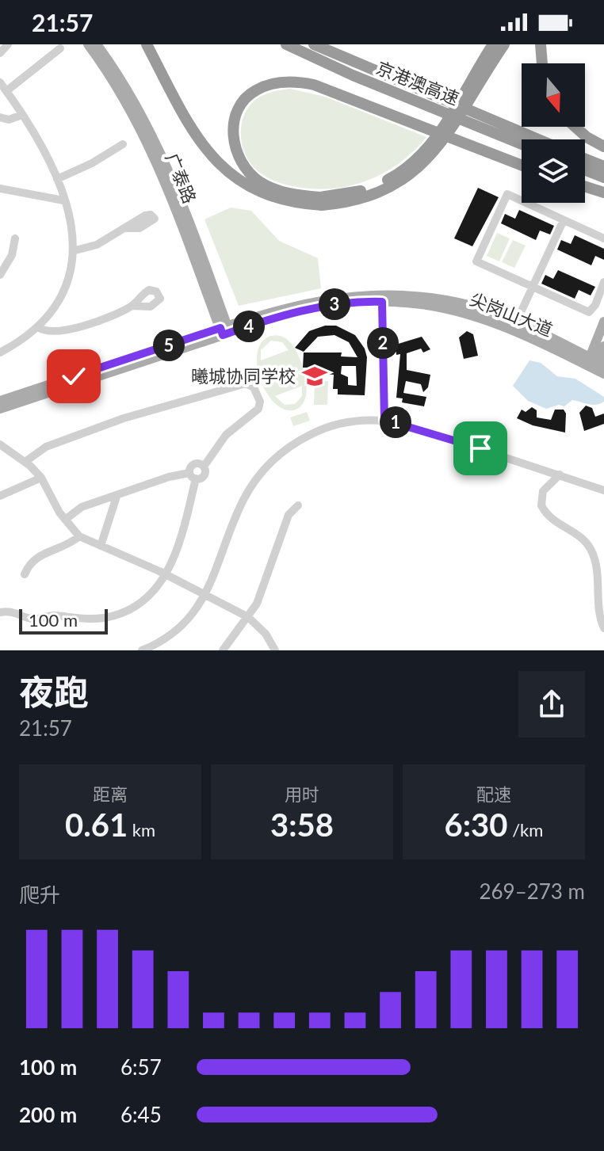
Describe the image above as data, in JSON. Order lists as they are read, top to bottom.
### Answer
{
  "streets": {
    "highway": ["京港澳高速"],
    "main road": ["广泰路", "尖岗山大道"]
  },
  "crossings": [
    ["广泰路", "尖岗山大道"]
  ],
  "places": {
    "school or university": ["曦城协同学校"]
  },
  "scale_bar": "100 m",
  "north": "bottom",
  "page": {
    "status": "21:57",
    "pins": [
      "3",
      "4",
      "2",
      "5",
      "1"
    ],
    "scale": "100 m",
    "heading": ["夜跑", "21:57"],
    "stats": [
      ["距离", "0.61 km"],
      ["用时", "3:58"],
      ["配速", "6:30 /km"]
    ],
    "chart": ["爬升", "269–273 m"],
    "list": [
      {
        "name": "100 m",
        "note": "6:57"
      },
      {
        "name": "200 m",
        "note": "6:45"
      }
    ]
  }
}
